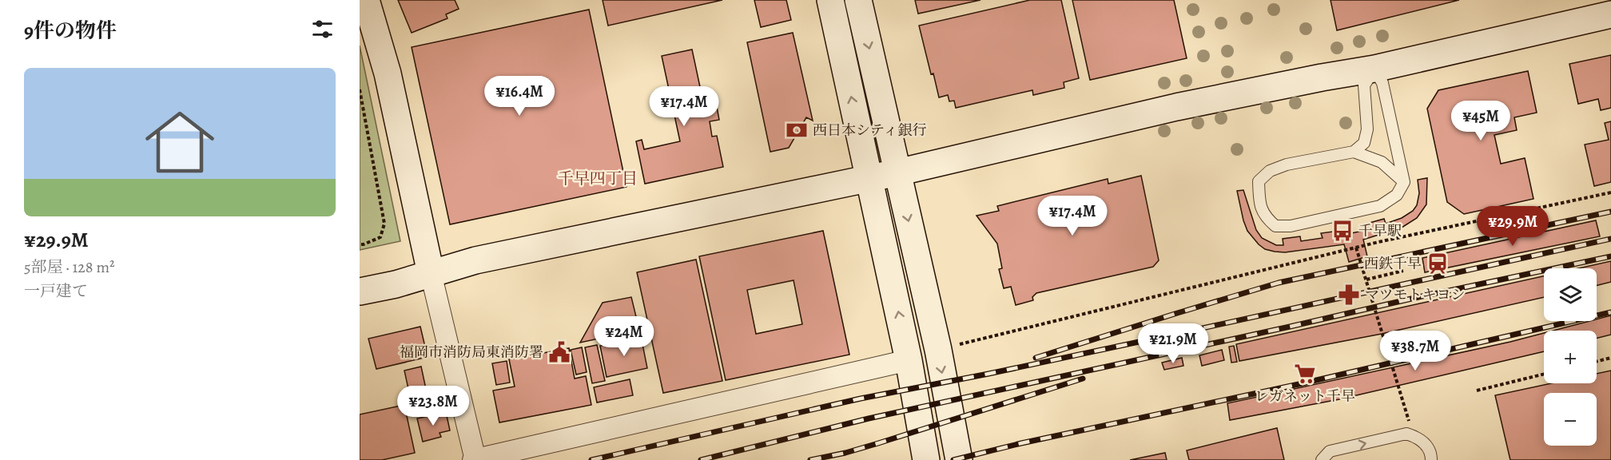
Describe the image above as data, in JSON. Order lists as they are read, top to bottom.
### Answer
{
  "districts": ["千早四丁目"],
  "places": {
    "bank": ["西日本シティ銀行"],
    "bus stop": ["千早駅"],
    "station": ["西鉄千早"],
    "pharmacy": ["マツモトキヨシ"],
    "public building": ["福岡市消防局東消防署"],
    "supermarket": ["レガネット千早"]
  },
  "page": {
    "heading": "9件の物件",
    "list": [
      {
        "name": "¥29.9M",
        "note": "5部屋 · 128 m² · 一戸建て"
      }
    ],
    "price": [
      "¥16.4M",
      "¥17.4M",
      "¥45M",
      "¥17.4M",
      "¥29.9M",
      "¥24M",
      "¥21.9M",
      "¥38.7M",
      "¥23.8M"
    ],
    "map_buttons": ["+", "−"]
  }
}
